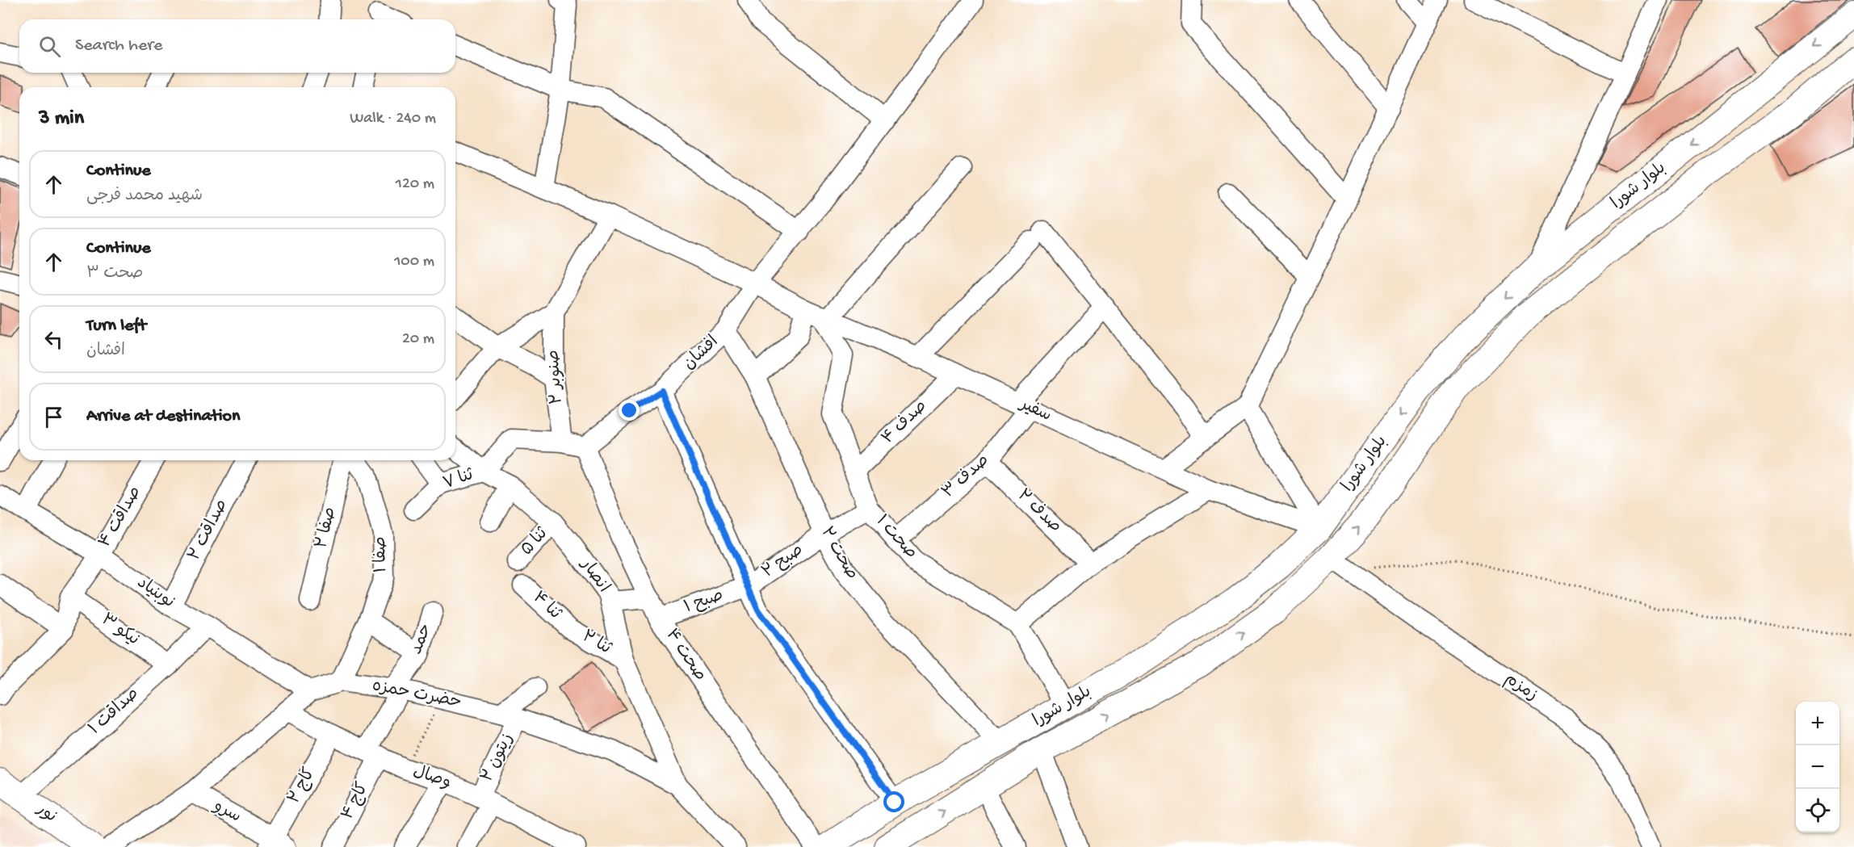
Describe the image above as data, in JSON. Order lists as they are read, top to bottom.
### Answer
{
  "streets": {
    "main road": ["بلوار شورا", "نور"],
    "street": [
      "افشان",
      "صنوبر ۲",
      "سفیر",
      "صدف ۴",
      "صدف ۳",
      "ثنا ۷",
      "صدف ۲",
      "صداقت ۴",
      "صفا ۲",
      "صداقت ۲",
      "صحت ۱",
      "ثنا ۵",
      "صحت ۲",
      "صفا ۱",
      "صبح ۲",
      "انصار",
      "نوبنیاد",
      "صبح ۱",
      "ثنا ۴",
      "نیکو ۳",
      "حمد",
      "ثنا ۲",
      "صحت ۴",
      "زمزم",
      "حضرت حمزه",
      "صداقت ۱",
      "زیتون ۲",
      "وصال",
      "کاج ۲",
      "کاج ۴",
      "سرو"
    ]
  },
  "crossings": [
    ["بلوار شورا", "سفیر"],
    ["بلوار شورا", "صحت ۱"],
    ["بلوار شورا", "صحت ۲"],
    ["بلوار شورا", "زمزم"],
    ["افشان", "سفیر"],
    ["افشان", "صحت ۲"],
    ["افشان", "صحت ۴"],
    ["سفیر", "صدف ۴"],
    ["سفیر", "صدف ۳"],
    ["سفیر", "صحت ۱"],
    ["صدف ۴", "صحت ۱"],
    ["صدف ۳", "صدف ۲"],
    ["صدف ۳", "صحت ۱"],
    ["ثنا ۷", "انصار"],
    ["صداقت ۴", "نوبنیاد"],
    ["صداقت ۴", "نیکو ۳"],
    ["صداقت ۲", "نوبنیاد"],
    ["صحت ۱", "صبح ۲"],
    ["ثنا ۵", "انصار"],
    ["صحت ۲", "صبح ۲"],
    ["صفا ۱", "حضرت حمزه"],
    ["صبح ۲", "صبح ۱"],
    ["انصار", "ثنا ۲"],
    ["انصار", "حضرت حمزه"],
    ["نوبنیاد", "حضرت حمزه"],
    ["نوبنیاد", "صداقت ۱"],
    ["صبح ۱", "صحت ۴"],
    ["ثنا ۴", "ثنا ۲"],
    ["نیکو ۳", "صداقت ۱"],
    ["حمد", "حضرت حمزه"],
    ["حمد", "وصال"],
    ["حمد", "کاج ۴"],
    ["حضرت حمزه", "زیتون ۲"],
    ["حضرت حمزه", "وصال"],
    ["حضرت حمزه", "سرو"],
    ["صداقت ۱", "نور"],
    ["زیتون ۲", "وصال"],
    ["وصال", "کاج ۲"],
    ["وصال", "کاج ۴"],
    ["کاج ۲", "سرو"]
  ],
  "page": {
    "search": "Search here",
    "heading": ["3 min", "Walk · 240 m"],
    "list": [
      ["Continue", "شهید محمد فرجی", "120 m"],
      ["Continue", "صحت ۳", "100 m"],
      ["Turn left", "افشان", "20 m"],
      "Arrive at destination"
    ],
    "map_buttons": ["+", "−"]
  }
}
